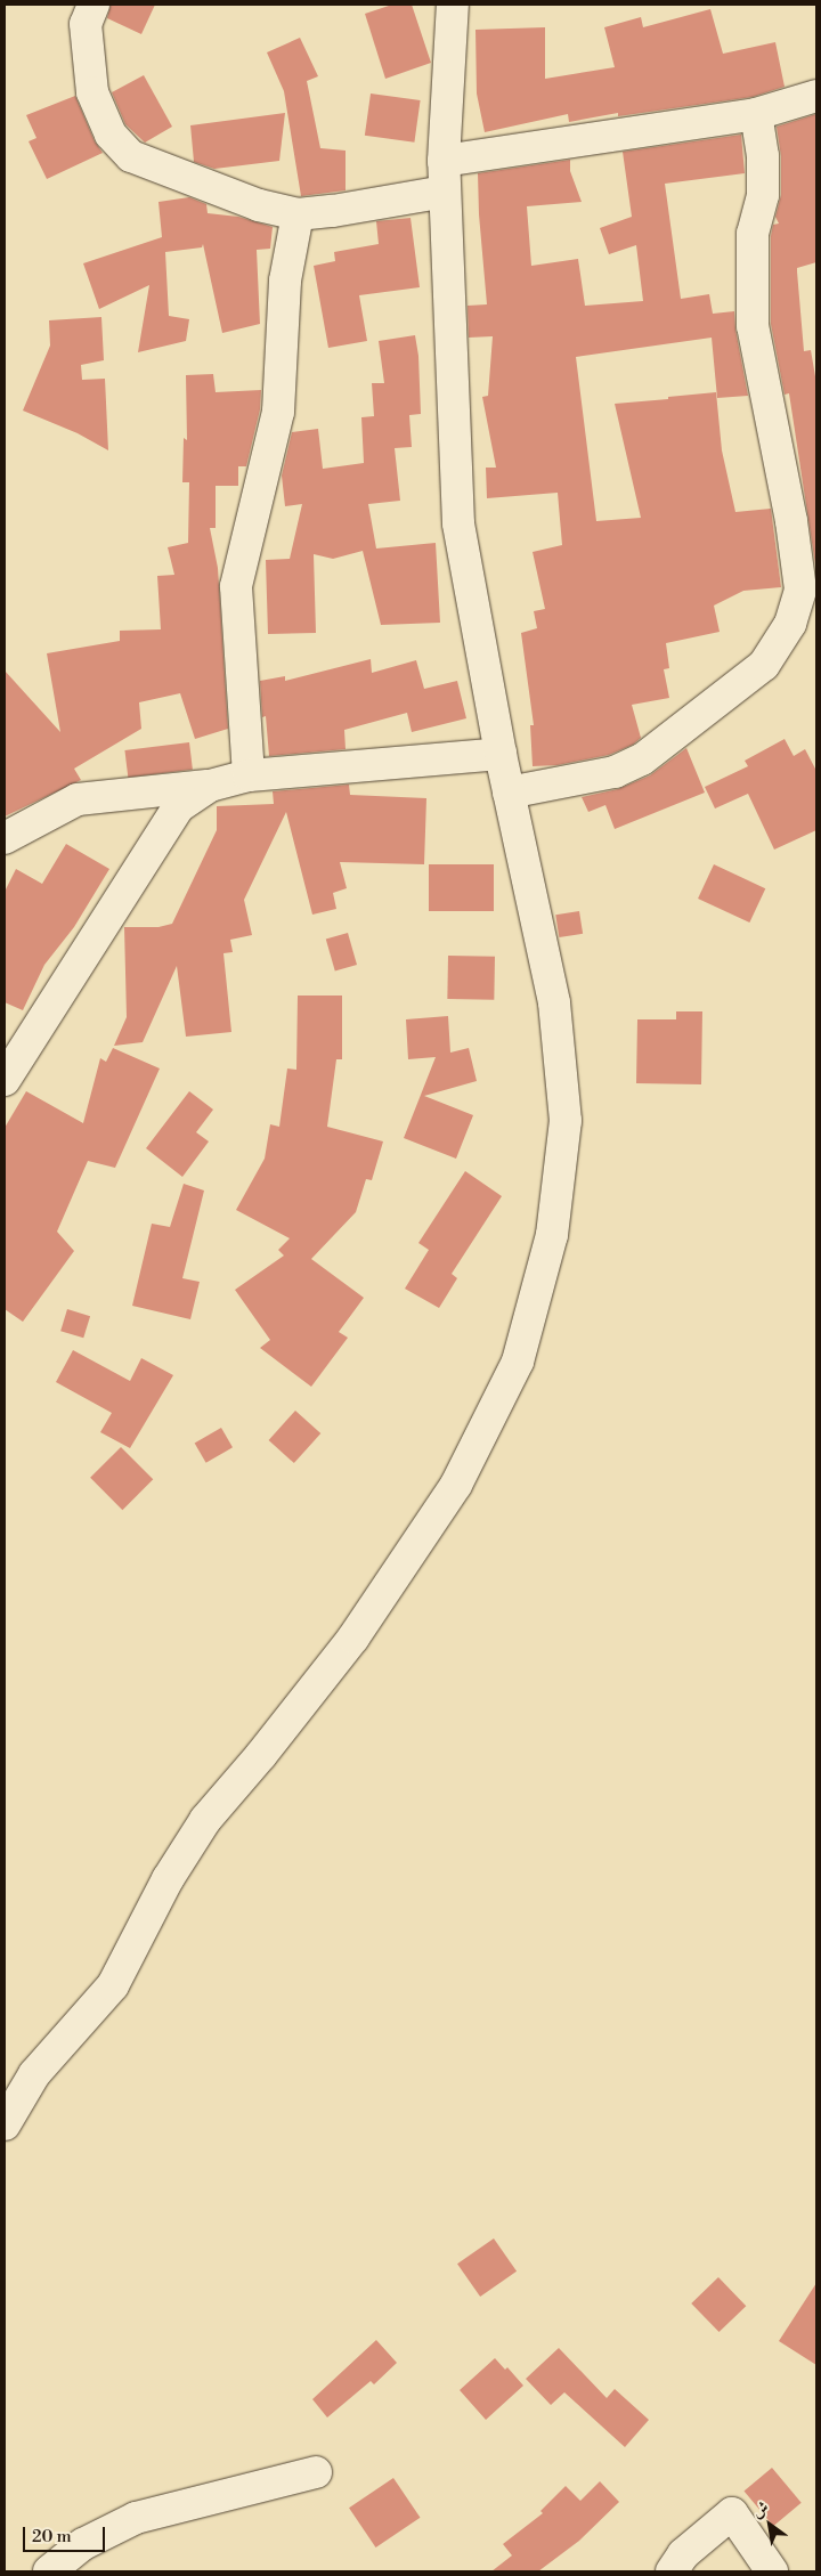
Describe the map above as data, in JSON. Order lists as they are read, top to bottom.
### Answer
{
  "scale_bar": "20 m",
  "north": "top left"
}
